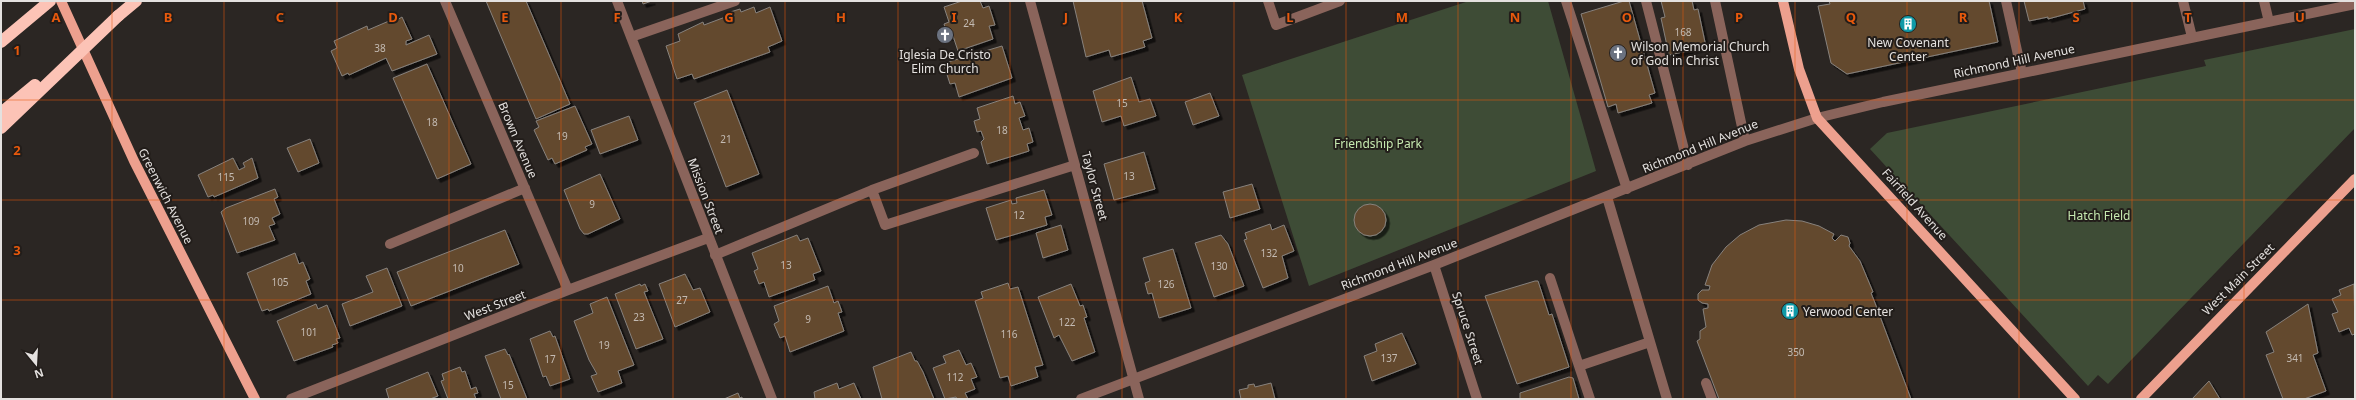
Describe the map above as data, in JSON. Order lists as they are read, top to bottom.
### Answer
{
  "streets": {
    "main road": ["Greenwich Avenue", "Fairfield Avenue", "West Main Street"],
    "street": [
      "Richmond Hill Avenue",
      "Brown Avenue",
      "Taylor Street",
      "Mission Street",
      "West Street",
      "Spruce Street"
    ]
  },
  "crossings": [
    ["Richmond Hill Avenue", "Taylor Street"],
    ["Richmond Hill Avenue", "Fairfield Avenue"],
    ["Richmond Hill Avenue", "Spruce Street"],
    ["Brown Avenue", "West Street"],
    ["Mission Street", "West Street"]
  ],
  "parks": ["Friendship Park", "Hatch Field"],
  "places": {
    "building": ["New Covenant Center", "Yerwood Center"],
    "church": ["Iglesia De Cristo Elim Church", "Wilson Memorial Church of God in Christ"]
  },
  "house_numbers": [
    "24",
    "168",
    "38",
    "15",
    "18",
    "18",
    "19",
    "21",
    "13",
    "115",
    "9",
    "12",
    "109",
    "132",
    "13",
    "130",
    "10",
    "105",
    "126",
    "27",
    "23",
    "9",
    "122",
    "101",
    "116",
    "19",
    "350",
    "137",
    "341",
    "17",
    "112",
    "15"
  ],
  "north": "bottom",
  "grid": {
    "columns": [
      "A",
      "B",
      "C",
      "D",
      "E",
      "F",
      "G",
      "H",
      "I",
      "J",
      "K",
      "L",
      "M",
      "N",
      "O",
      "P",
      "Q",
      "R",
      "S",
      "T",
      "U"
    ],
    "rows": ["1", "2", "3"]
  }
}
